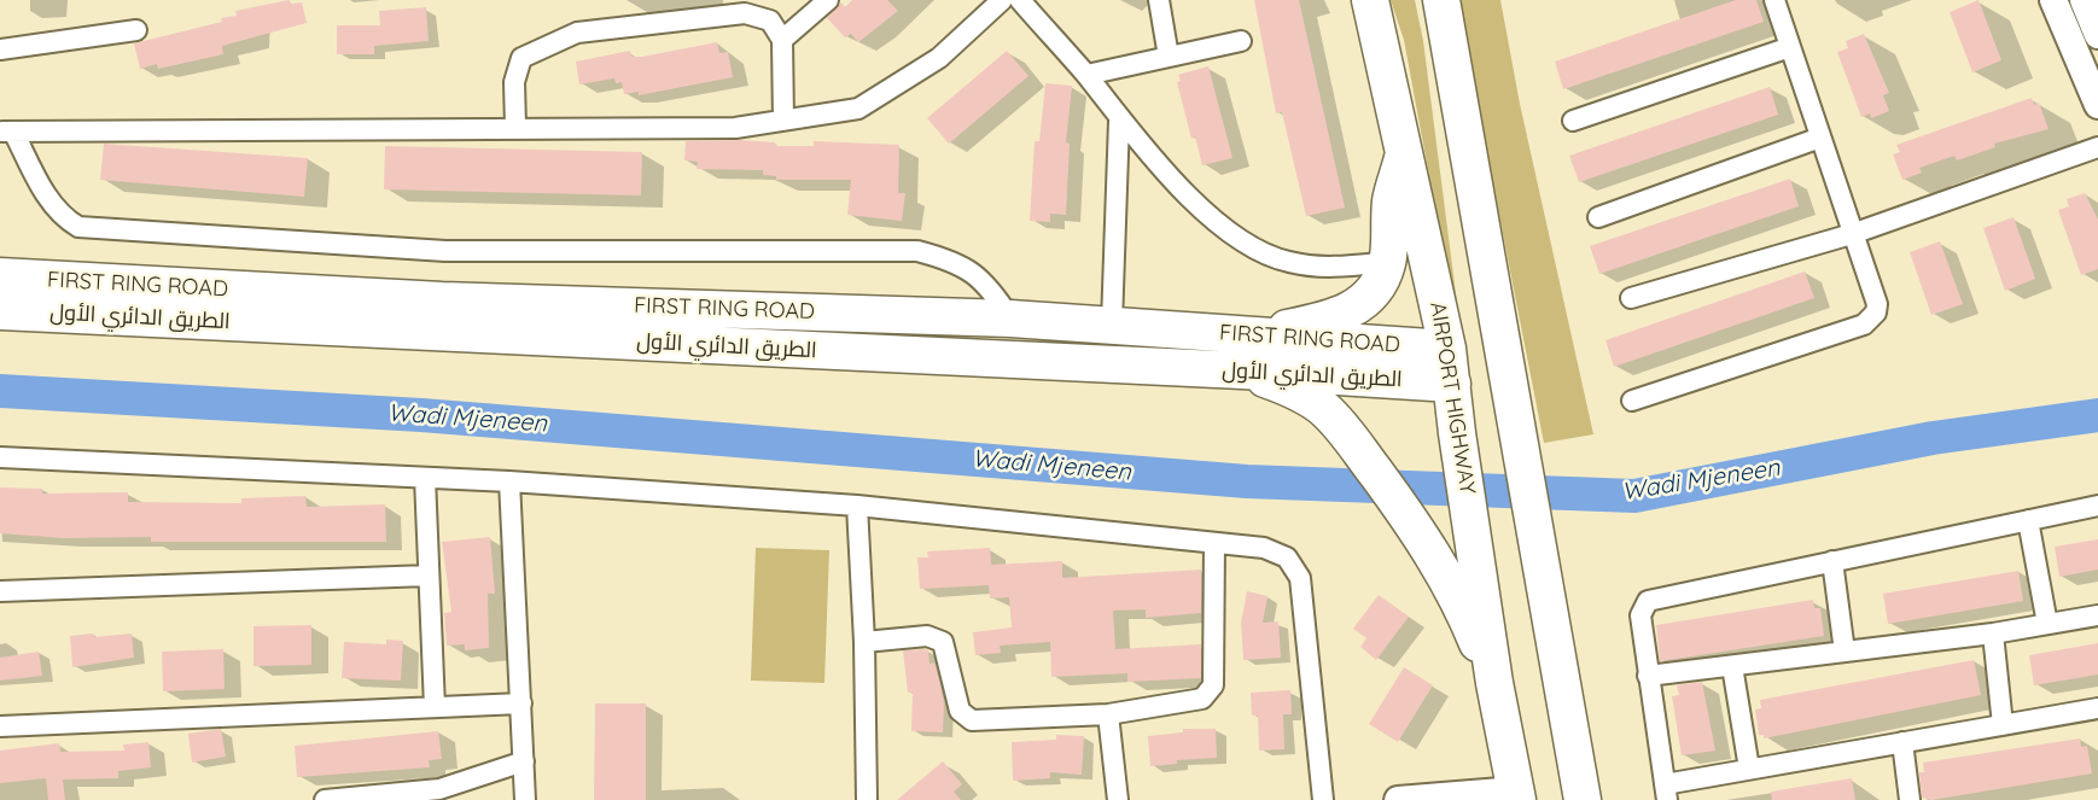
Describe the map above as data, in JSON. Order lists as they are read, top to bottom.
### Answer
{
  "streets": {
    "highway": ["FIRST RING ROAD", "الطريق الدائري الأول", "AIRPORT HIGHWAY"]
  },
  "crossings": [
    ["FIRST RING ROAD", "الطريق الدائري الأول"],
    ["FIRST RING ROAD", "AIRPORT HIGHWAY"],
    ["الطريق الدائري الأول", "AIRPORT HIGHWAY"]
  ],
  "water": ["Wadi Mjeneen"]
}
